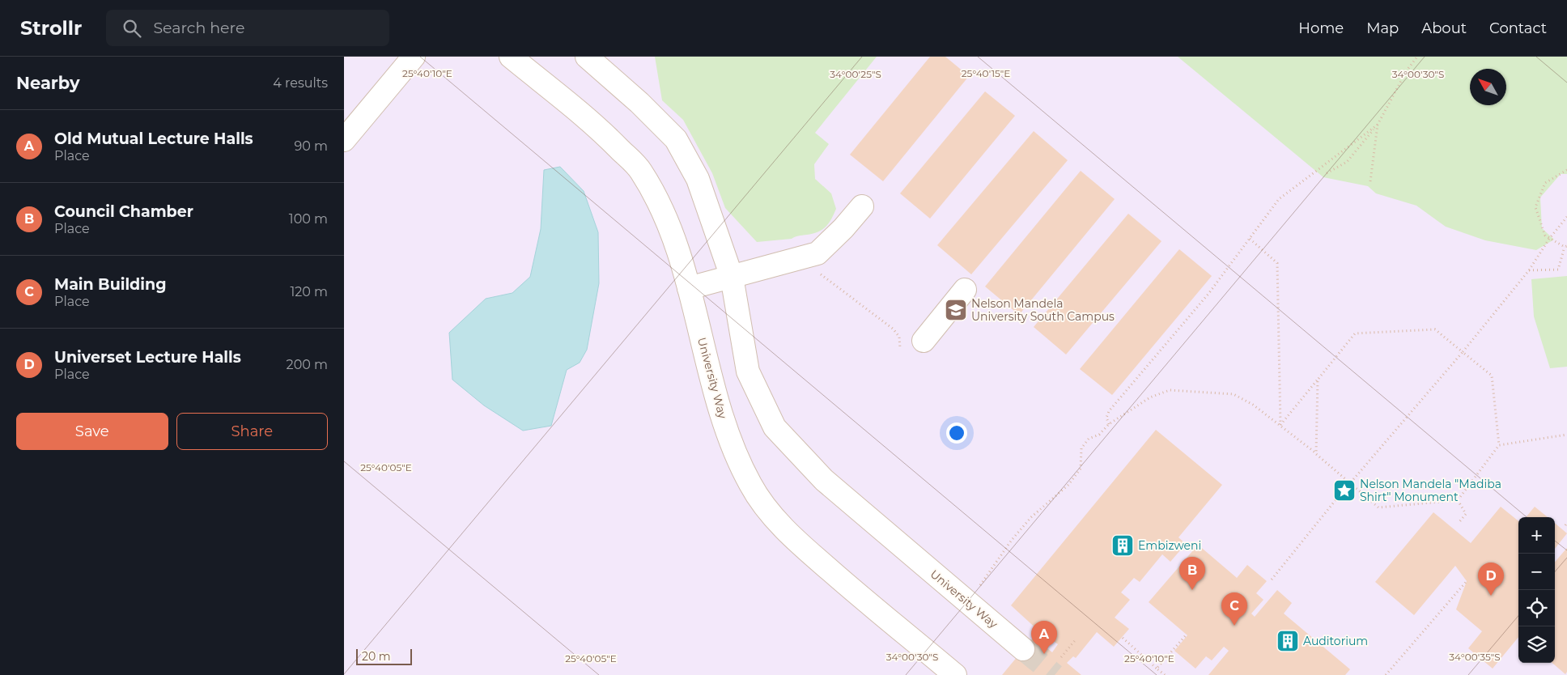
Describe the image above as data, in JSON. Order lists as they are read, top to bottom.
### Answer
{
  "streets": {
    "lane": ["University Way"]
  },
  "places": {
    "school or university": ["Nelson Mandela University South Campus"],
    "place": ["Nelson Mandela \"Madiba Shirt\" Monument"],
    "building": ["Embizweni", "Auditorium"]
  },
  "scale_bar": "20 m",
  "north": "top left",
  "page": {
    "header": "Strollr",
    "search": "Search here",
    "nav": [
      "Home",
      "Map",
      "About",
      "Contact"
    ],
    "heading": ["Nearby", "4 results"],
    "list": [
      {
        "mark": "A",
        "name": "Old Mutual Lecture Halls",
        "note": "Place",
        "value": "90 m"
      },
      {
        "mark": "B",
        "name": "Council Chamber",
        "note": "Place",
        "value": "100 m"
      },
      {
        "mark": "C",
        "name": "Main Building",
        "note": "Place",
        "value": "120 m"
      },
      {
        "mark": "D",
        "name": "Universet Lecture Halls",
        "note": "Place",
        "value": "200 m"
      }
    ],
    "buttons": ["Save", "Share"],
    "map_buttons": ["+", "−"],
    "pins": [
      "B",
      "D",
      "C",
      "A"
    ],
    "scale": "20 m"
  },
  "coordinates": [
    "25°40'15\"E",
    "25°40'10\"E",
    "34°00'25\"S",
    "34°00'30\"S",
    "25°40'05\"E",
    "34°00'35\"S"
  ]
}
